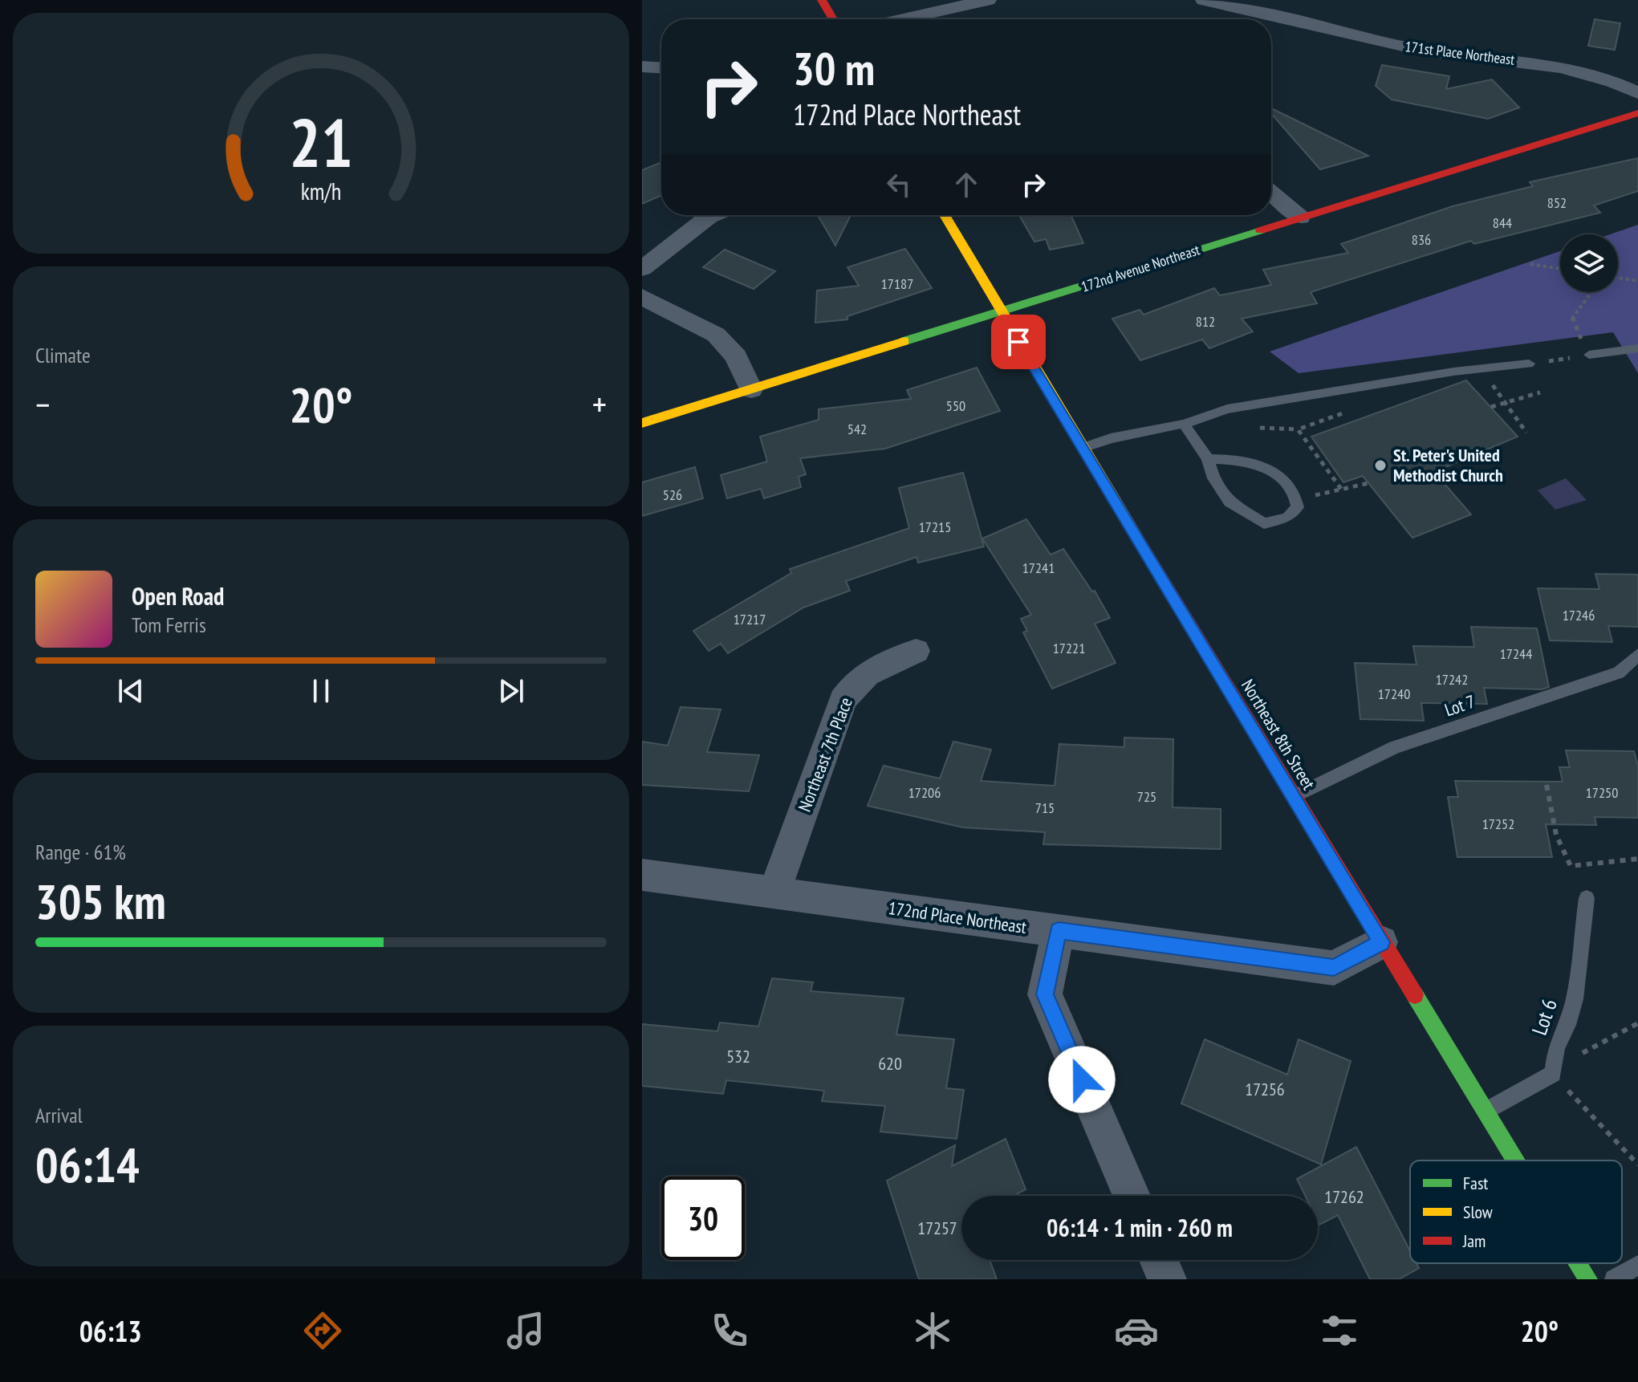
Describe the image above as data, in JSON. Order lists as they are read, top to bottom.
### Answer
{
  "streets": {
    "street": [
      "171st Place Northeast",
      "172nd Avenue Northeast",
      "Northeast 8th Street",
      "Northeast 7th Place",
      "172nd Place Northeast"
    ],
    "lane": ["Lot 7", "Lot 6"]
  },
  "crossings": [
    ["172nd Avenue Northeast", "Northeast 8th Street"],
    ["Lot 7", "Northeast 8th Street"],
    ["Northeast 8th Street", "172nd Place Northeast"],
    ["Northeast 8th Street", "Lot 6"],
    ["Northeast 7th Place", "172nd Place Northeast"]
  ],
  "places": ["St. Peter's United Methodist Church"],
  "house_numbers": [
    "852",
    "844",
    "836",
    "17187",
    "812",
    "550",
    "542",
    "526",
    "17215",
    "17241",
    "17246",
    "17217",
    "17221",
    "17244",
    "17242",
    "17240",
    "17206",
    "17250",
    "725",
    "715",
    "17252",
    "532",
    "620",
    "17256",
    "17262",
    "17257"
  ],
  "legend": ["Fast", "Slow", "Jam"],
  "page": {
    "turn": ["30 m", "172nd Place Northeast"],
    "tile": [
      "Climate",
      ["Range · 61%", "305 km"],
      ["Arrival", "06:14"]
    ],
    "heat": ["−", "20°", "+"],
    "song": ["Open Road", "Tom Ferris"],
    "limit": "30",
    "trip": "06:14 · 1 min · 260 m",
    "tabs": ["06:13", "20°"],
    "gauge": ["21", "km/h"]
  }
}
